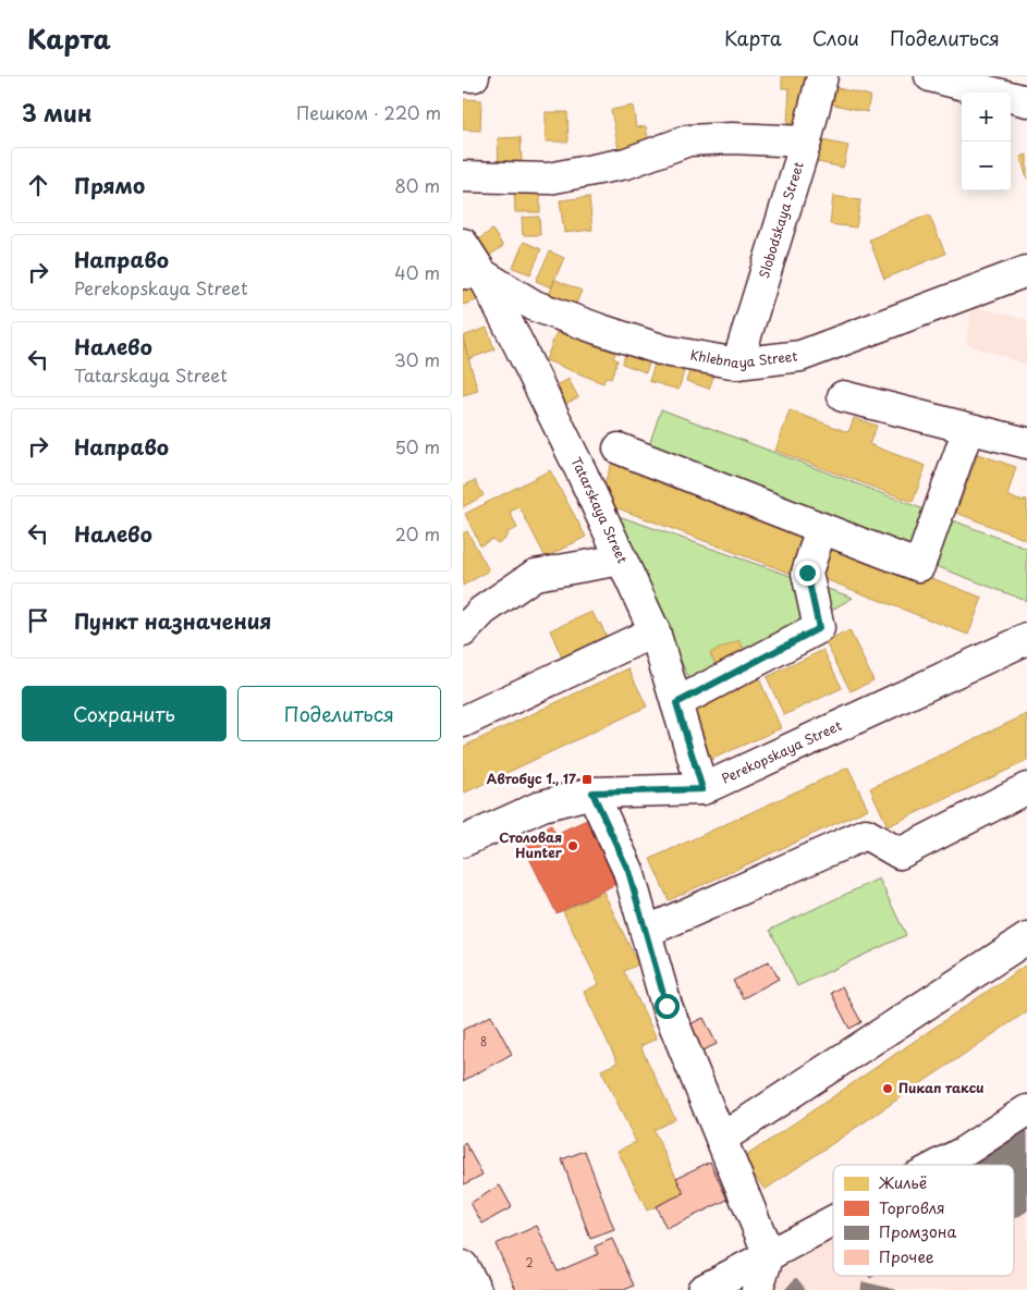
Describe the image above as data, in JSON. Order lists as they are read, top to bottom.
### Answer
{
  "streets": {
    "street": [
      "Slobodskaya Street",
      "Khlebnaya Street",
      "Tatarskaya Street",
      "Perekopskaya Street"
    ]
  },
  "crossings": [
    ["Slobodskaya Street", "Khlebnaya Street"],
    ["Khlebnaya Street", "Tatarskaya Street"],
    ["Tatarskaya Street", "Perekopskaya Street"]
  ],
  "places": {
    "transit": ["Автобус 1., 17"],
    "other": ["Столовая Hunter", "Пикап такси"]
  },
  "house_numbers": ["8", "2"],
  "legend": [
    "Жильё",
    "Торговля",
    "Промзона",
    "Прочее"
  ],
  "page": {
    "header": "Карта",
    "nav": ["Карта", "Слои", "Поделиться"],
    "heading": ["3 мин", "Пешком · 220 m"],
    "map_buttons": ["+", "−"],
    "list": [
      ["Прямо", "80 m"],
      ["Направо", "Perekopskaya Street", "40 m"],
      ["Налево", "Tatarskaya Street", "30 m"],
      ["Направо", "50 m"],
      ["Налево", "20 m"],
      "Пункт назначения"
    ],
    "buttons": ["Сохранить", "Поделиться"]
  }
}
